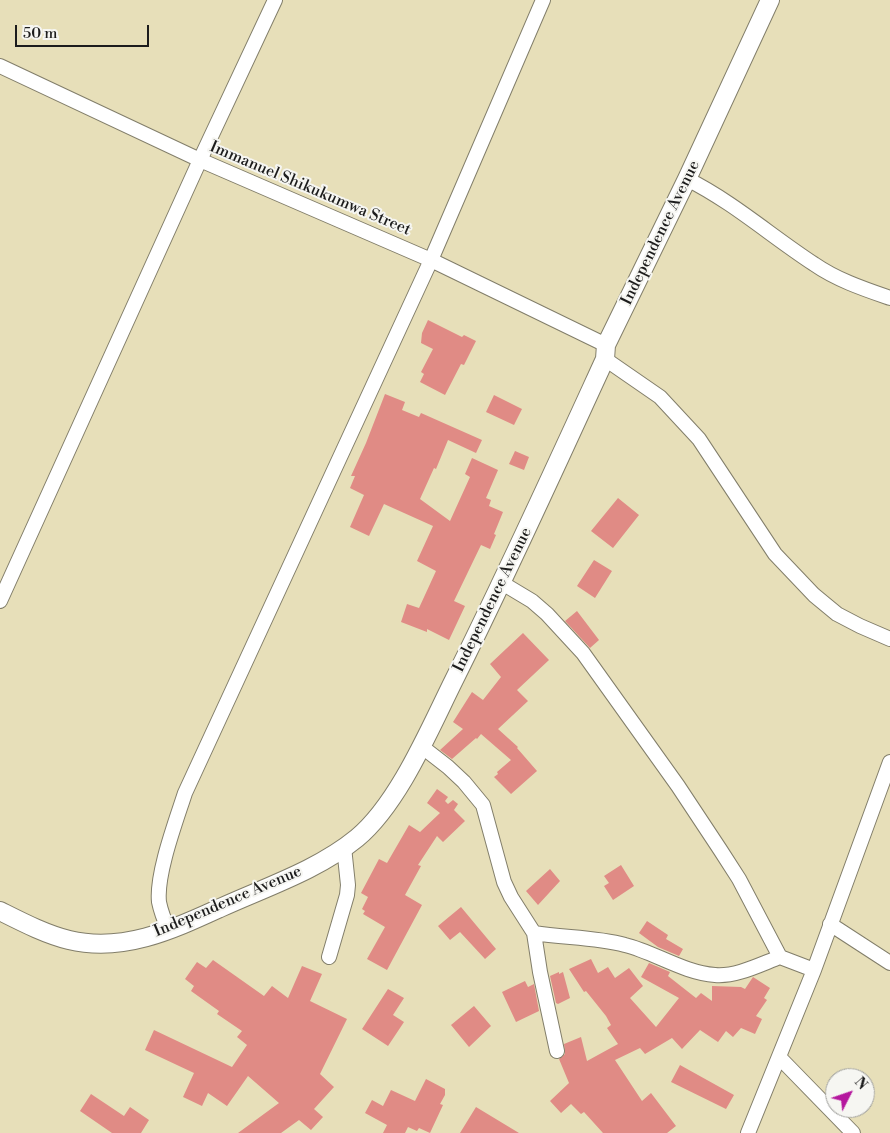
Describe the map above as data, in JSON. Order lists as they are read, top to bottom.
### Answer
{
  "streets": {
    "street": ["Immanuel Shikukumwa Street", "Independence Avenue"]
  },
  "crossings": [
    ["Immanuel Shikukumwa Street", "Independence Avenue"]
  ],
  "scale_bar": "50 m",
  "north": "top right"
}
